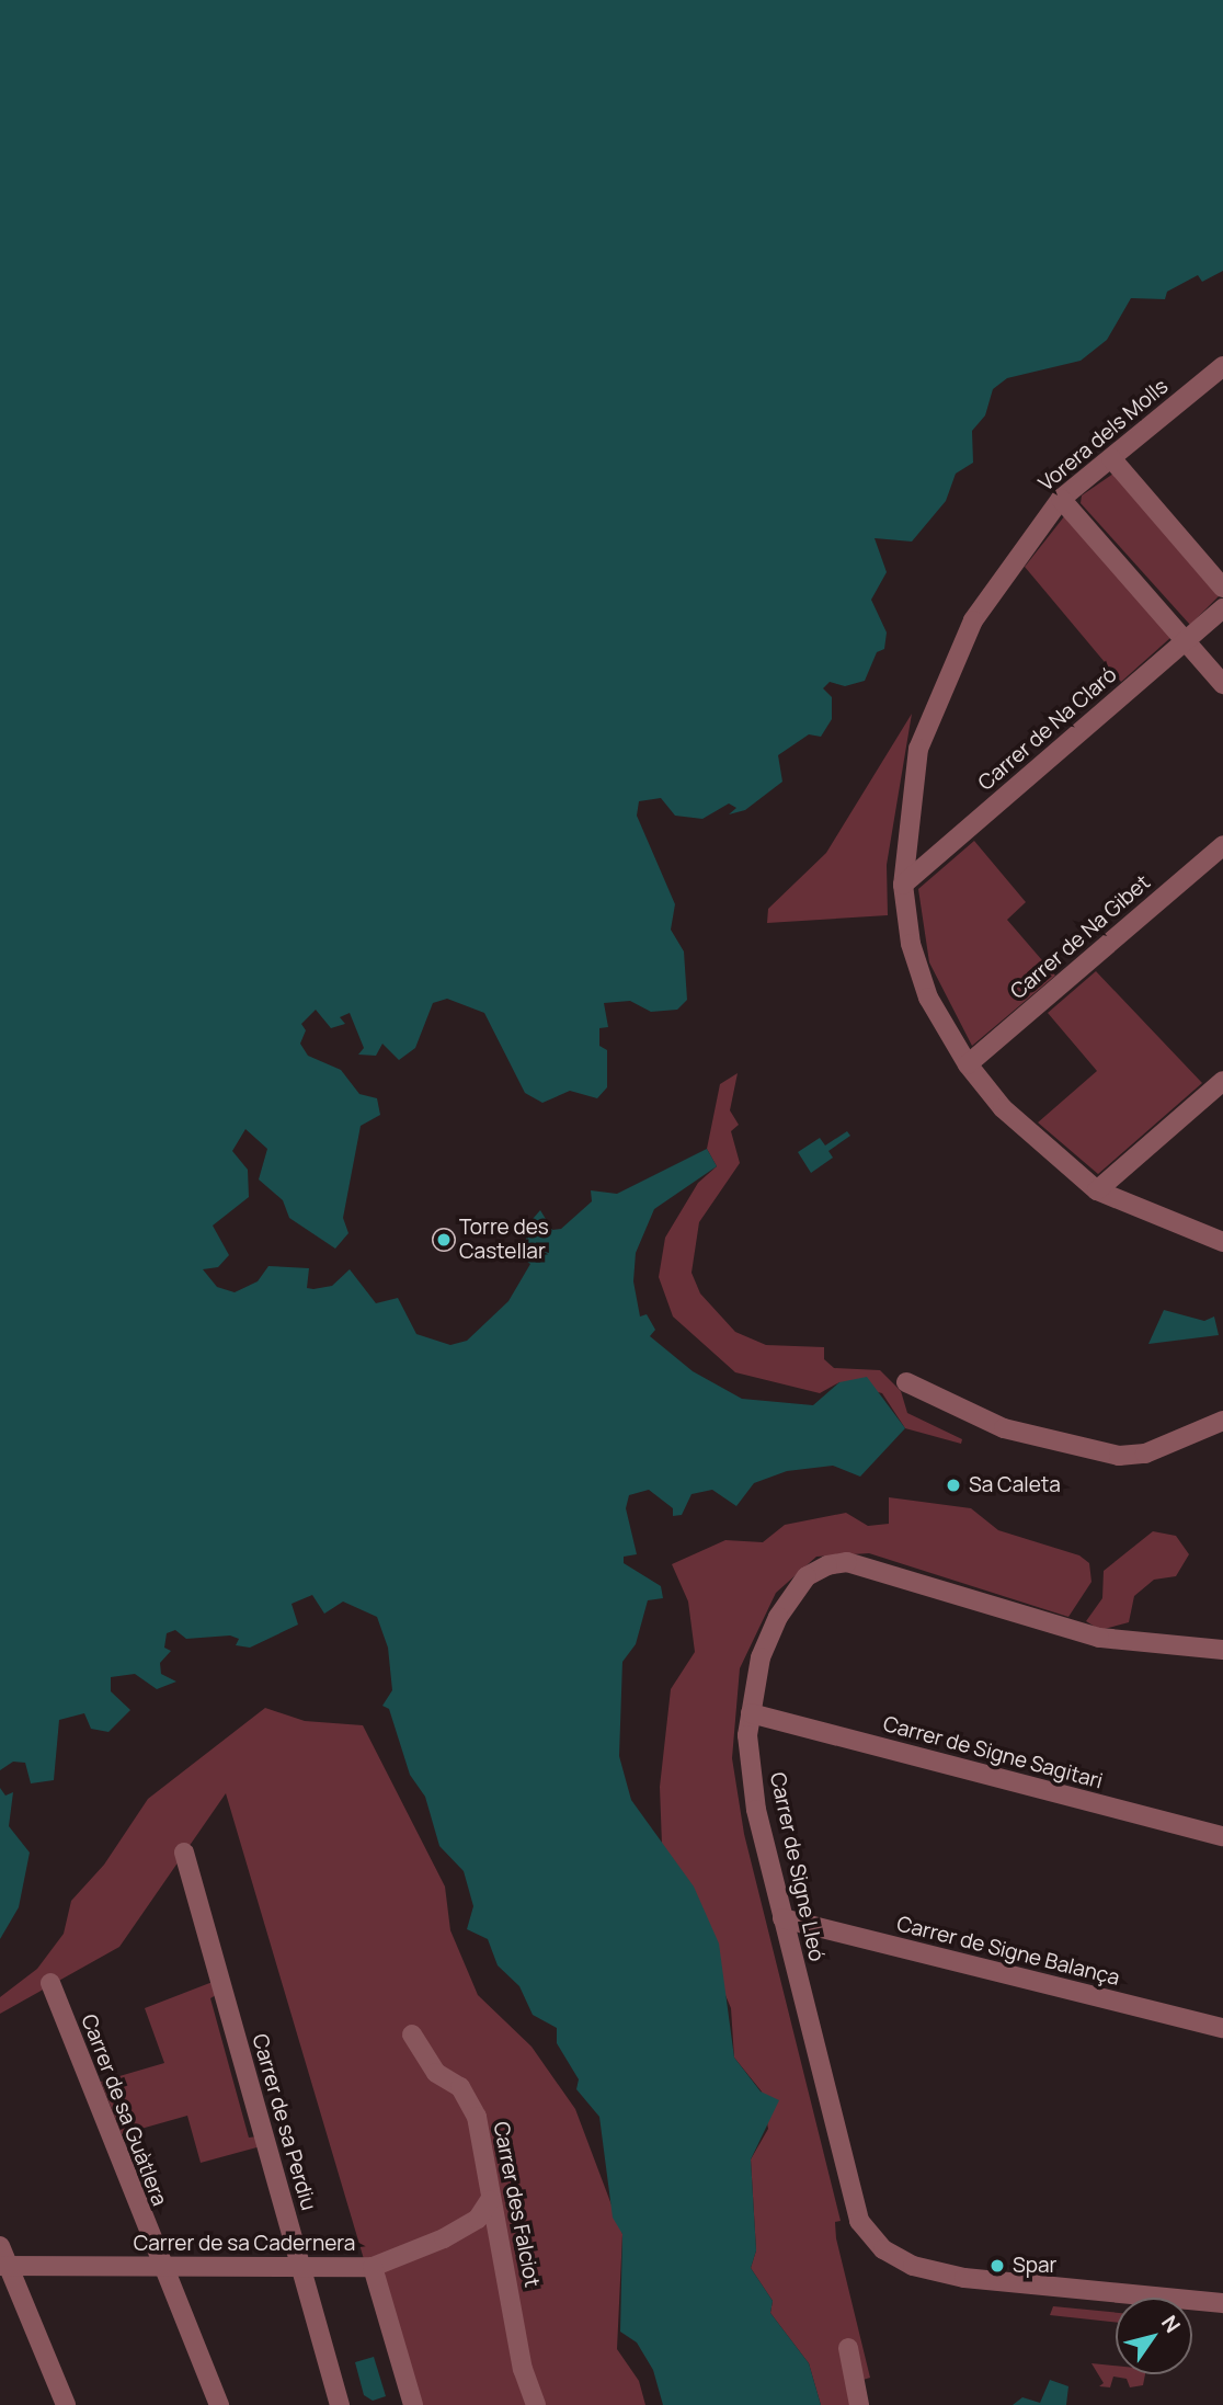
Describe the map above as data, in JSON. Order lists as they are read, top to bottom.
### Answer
{
  "streets": {
    "street": [
      "Vorera dels Molls",
      "Carrer de Na Claró",
      "Carrer de Na Gibet",
      "Carrer de Signe Sagitari",
      "Carrer de Signe Lleó",
      "Carrer de Signe Balança",
      "Carrer de sa Guàtlera",
      "Carrer de sa Perdiu",
      "Carrer des Falciot",
      "Carrer de sa Cadernera"
    ]
  },
  "crossings": [
    ["Vorera dels Molls", "Carrer de Na Claró"],
    ["Vorera dels Molls", "Carrer de Na Gibet"],
    ["Carrer de Signe Sagitari", "Carrer de Signe Lleó"],
    ["Carrer de Signe Lleó", "Carrer de Signe Balança"],
    ["Carrer de sa Guàtlera", "Carrer de sa Cadernera"],
    ["Carrer de sa Perdiu", "Carrer de sa Cadernera"],
    ["Carrer des Falciot", "Carrer de sa Cadernera"]
  ],
  "places": ["Torre des Castellar", "Sa Caleta", "Spar"],
  "north": "top right"
}
